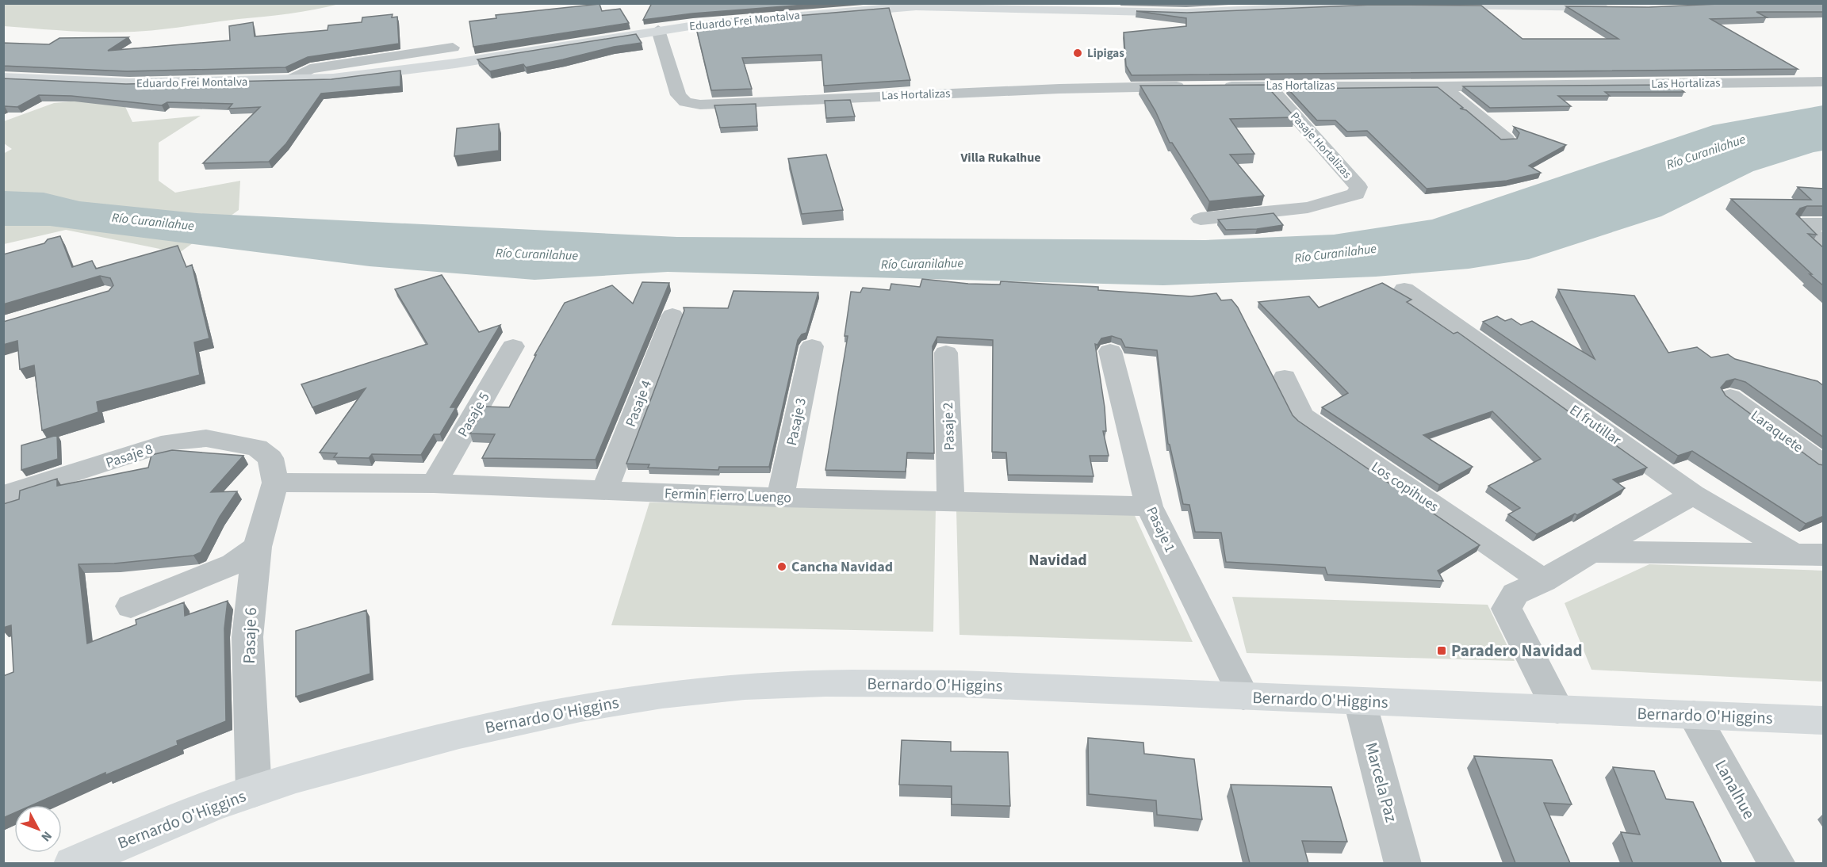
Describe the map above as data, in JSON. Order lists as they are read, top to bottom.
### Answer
{
  "streets": {
    "main road": ["Eduardo Frei Montalva", "Bernardo O'Higgins"],
    "street": [
      "Las Hortalizas",
      "Pasaje Hortalizas",
      "Pasaje 4",
      "Pasaje 5",
      "Pasaje 3",
      "El frutillar",
      "Pasaje 2",
      "Laraquete",
      "Pasaje 8",
      "Los copihues",
      "Fermin Fierro Luengo",
      "Pasaje 1",
      "Pasaje 6",
      "Marcela Paz",
      "Lanalhue"
    ]
  },
  "crossings": [
    ["Eduardo Frei Montalva", "Las Hortalizas"],
    ["Las Hortalizas", "Pasaje Hortalizas"],
    ["Pasaje 4", "Fermin Fierro Luengo"],
    ["Pasaje 5", "Fermin Fierro Luengo"],
    ["Pasaje 3", "Fermin Fierro Luengo"],
    ["Pasaje 2", "Fermin Fierro Luengo"],
    ["Pasaje 8", "Fermin Fierro Luengo"],
    ["Pasaje 8", "Pasaje 6"],
    ["Fermin Fierro Luengo", "Pasaje 1"],
    ["Fermin Fierro Luengo", "Pasaje 6"],
    ["Pasaje 1", "Bernardo O'Higgins"],
    ["Pasaje 6", "Bernardo O'Higgins"],
    ["Bernardo O'Higgins", "Marcela Paz"],
    ["Bernardo O'Higgins", "Lanalhue"]
  ],
  "districts": ["Villa Rukalhue", "Navidad"],
  "water": ["Río Curanilahue"],
  "places": {
    "other": ["Lipigas", "Cancha Navidad"],
    "transit": ["Paradero Navidad"]
  },
  "north": "bottom right"
}
